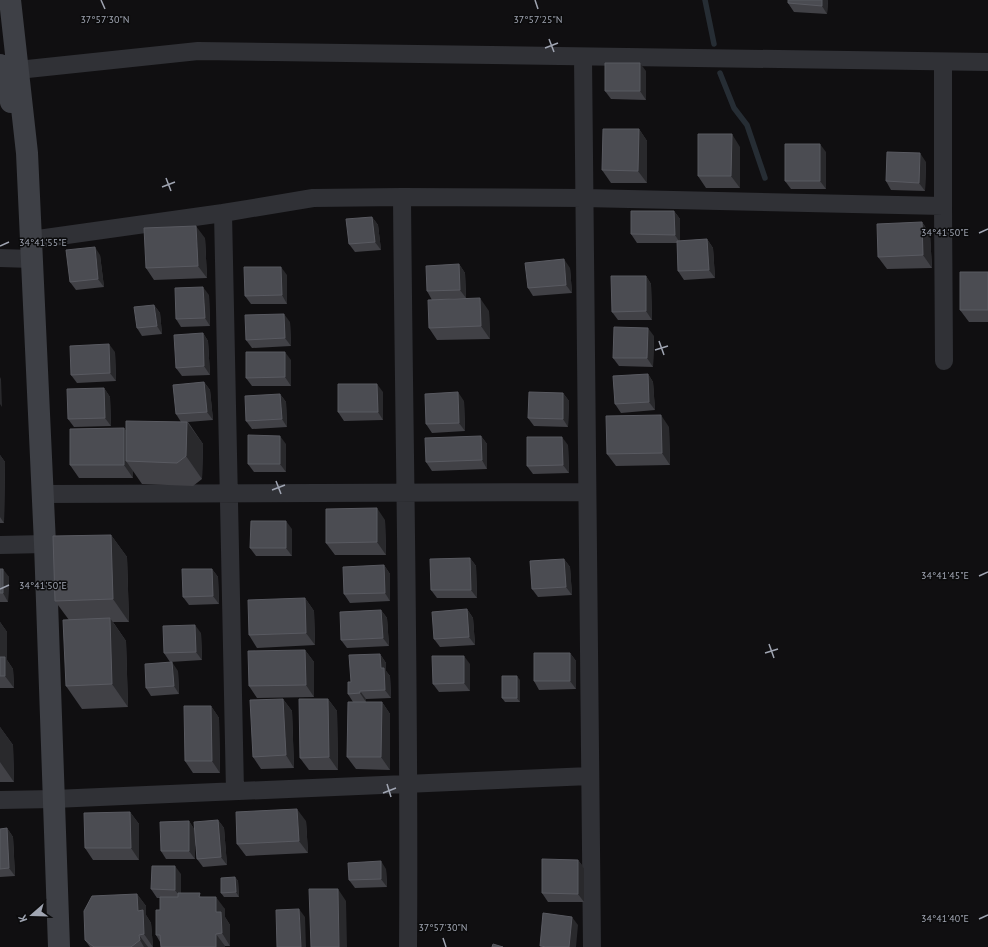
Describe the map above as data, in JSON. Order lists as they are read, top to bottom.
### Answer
{
  "north": "left",
  "coordinates": [
    "37°57'30\"N",
    "37°57'25\"N",
    "34°41'50\"E",
    "34°41'55\"E",
    "34°41'45\"E",
    "34°41'40\"E"
  ]
}
